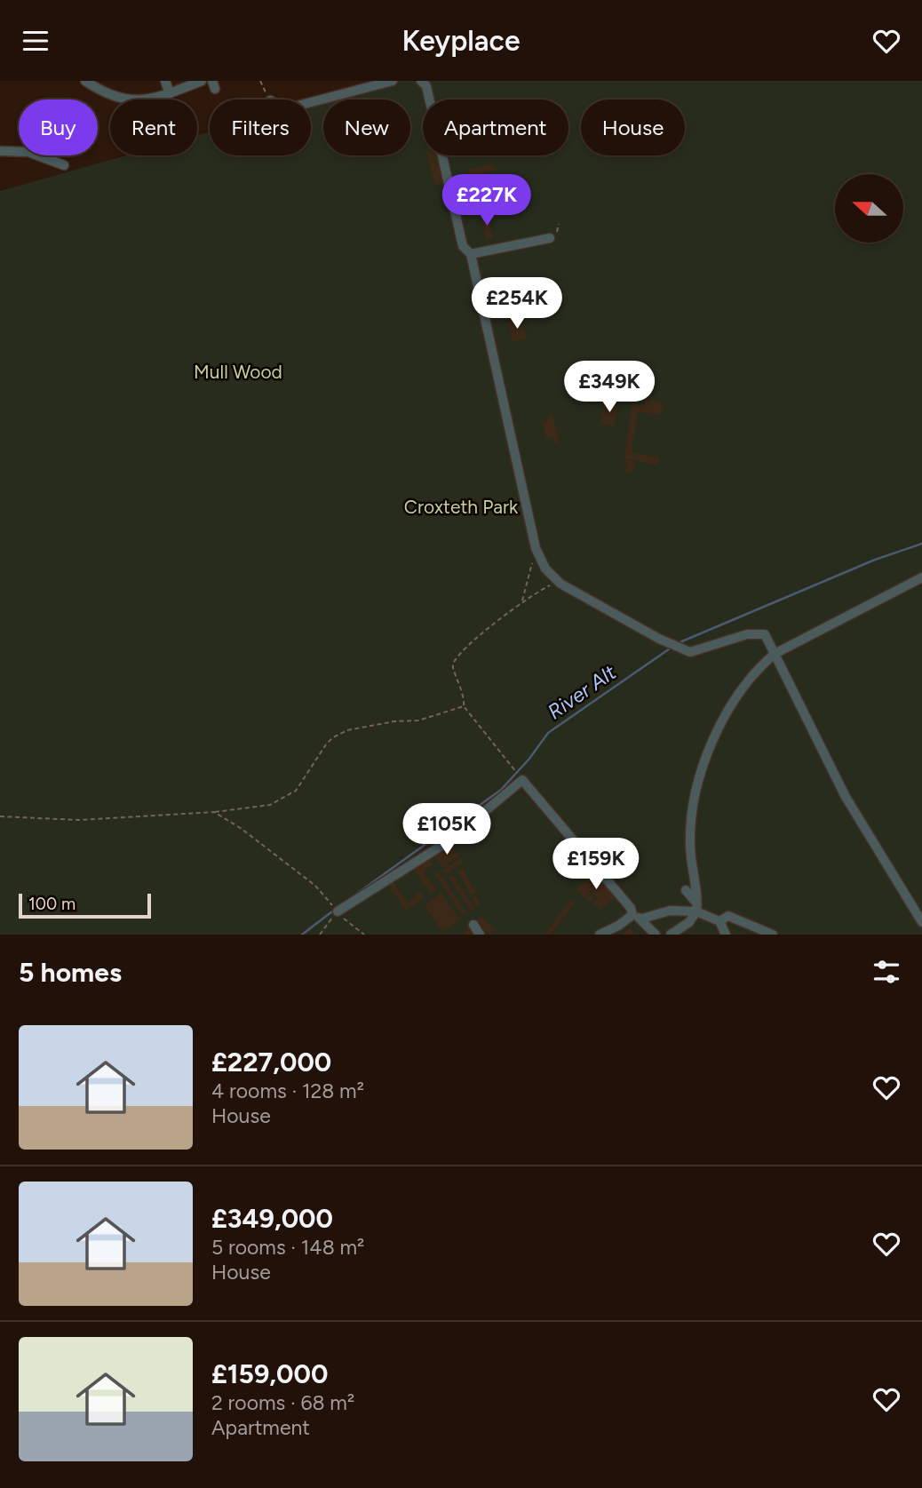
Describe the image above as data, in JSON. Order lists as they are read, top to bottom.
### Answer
{
  "water": ["River Alt"],
  "parks": ["Mull Wood", "Croxteth Park"],
  "scale_bar": "100 m",
  "north": "left",
  "page": {
    "header": "Keyplace",
    "chip": [
      "Buy",
      "Rent",
      "Filters",
      "New",
      "Apartment",
      "House"
    ],
    "price": [
      "£227K",
      "£254K",
      "£349K",
      "£105K",
      "£159K"
    ],
    "scale": "100 m",
    "heading": "5 homes",
    "list": [
      {
        "name": "£227,000",
        "note": "4 rooms · 128 m² · House"
      },
      {
        "name": "£349,000",
        "note": "5 rooms · 148 m² · House"
      },
      {
        "name": "£159,000",
        "note": "2 rooms · 68 m² · Apartment"
      }
    ]
  }
}
